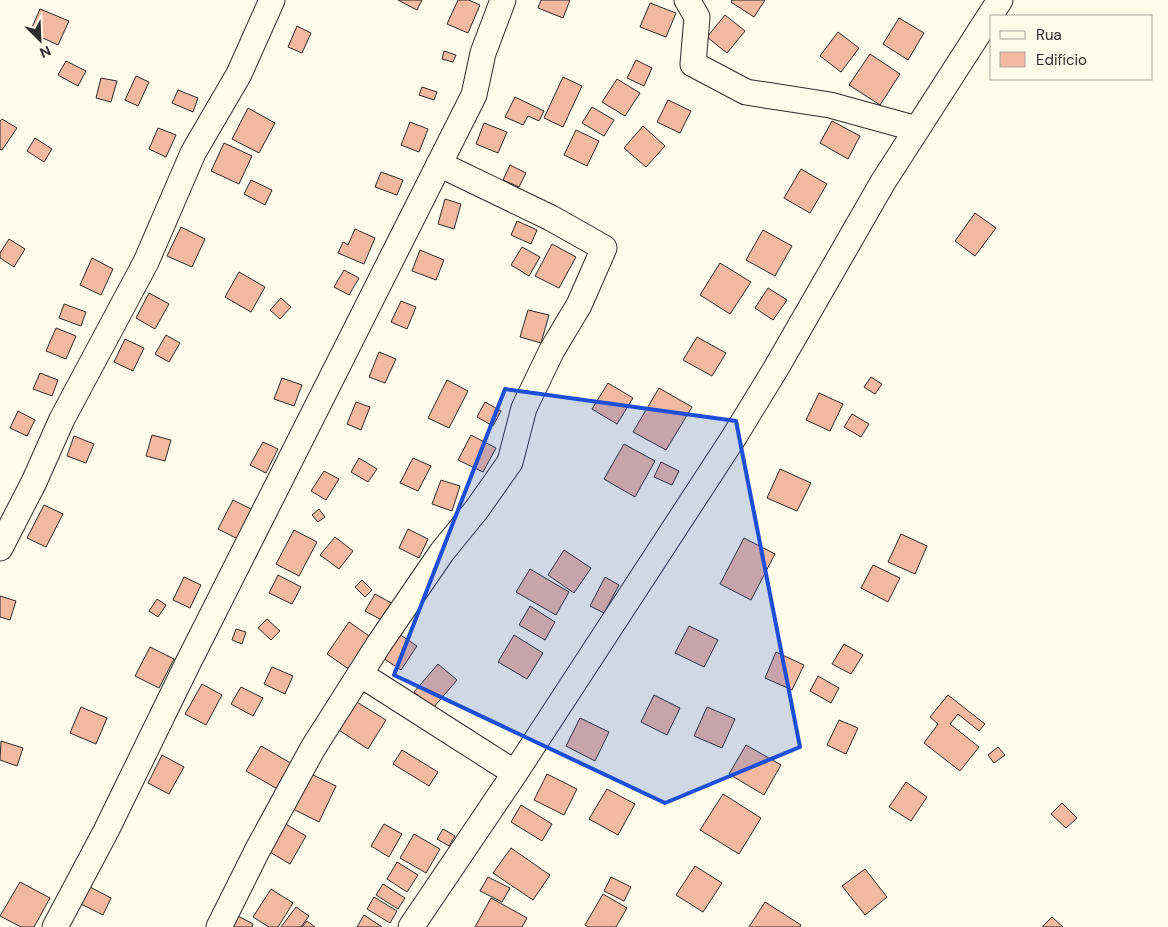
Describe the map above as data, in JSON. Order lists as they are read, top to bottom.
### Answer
{
  "legend": ["Rua", "Edifício"],
  "north": "bottom right"
}
